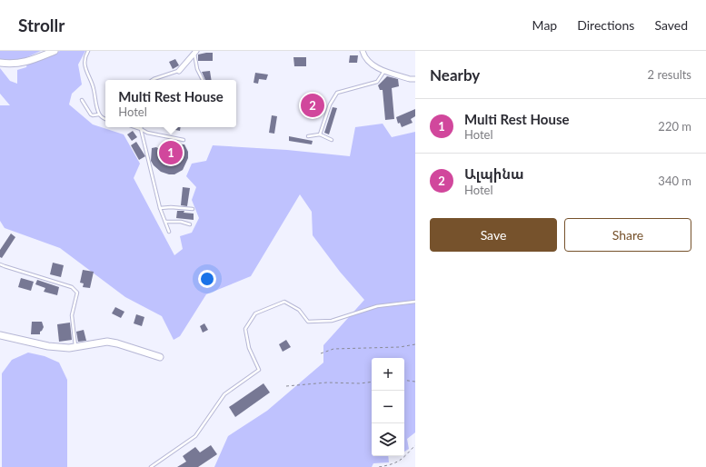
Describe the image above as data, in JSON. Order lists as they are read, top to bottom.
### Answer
{
  "page": {
    "header": "Strollr",
    "nav": ["Map", "Directions", "Saved"],
    "heading": ["Nearby", "2 results"],
    "popup": ["Multi Rest House", "Hotel"],
    "pins": ["2", "1"],
    "list": [
      {
        "mark": "1",
        "name": "Multi Rest House",
        "note": "Hotel",
        "value": "220 m"
      },
      {
        "mark": "2",
        "name": "Ալպինա",
        "note": "Hotel",
        "value": "340 m"
      }
    ],
    "buttons": ["Save", "Share"],
    "map_buttons": ["+", "−"]
  }
}
